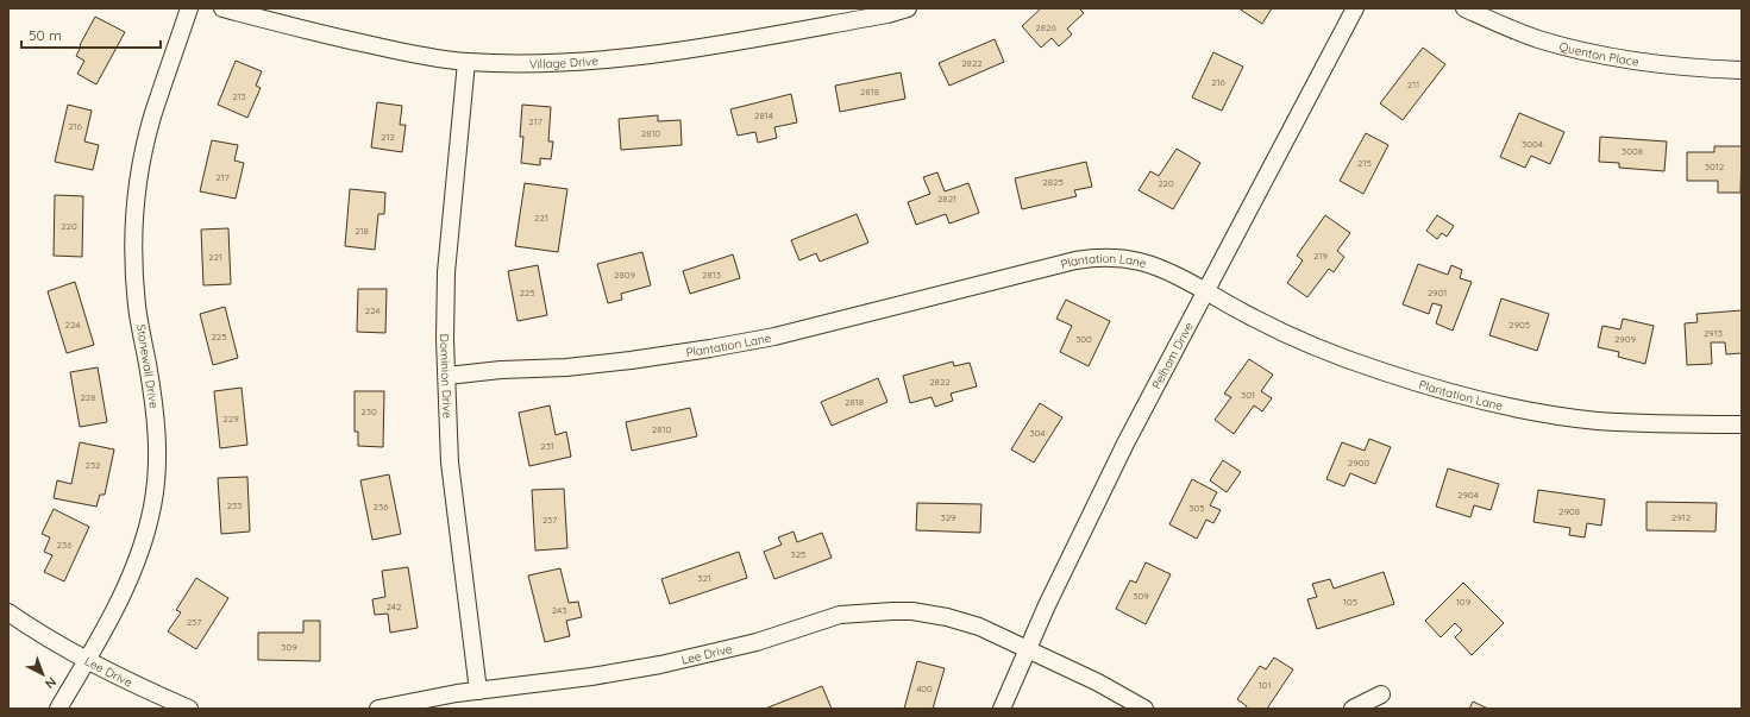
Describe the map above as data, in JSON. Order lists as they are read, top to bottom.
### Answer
{
  "streets": {
    "street": [
      "Quenton Place",
      "Village Drive",
      "Plantation Lane",
      "Pelham Drive",
      "Stonewall Drive",
      "Dominion Drive",
      "Lee Drive"
    ]
  },
  "crossings": [
    ["Village Drive", "Dominion Drive"],
    ["Plantation Lane", "Pelham Drive"],
    ["Plantation Lane", "Dominion Drive"],
    ["Pelham Drive", "Lee Drive"],
    ["Stonewall Drive", "Lee Drive"],
    ["Dominion Drive", "Lee Drive"]
  ],
  "house_numbers": [
    "2826",
    "2822",
    "216",
    "211",
    "2818",
    "213",
    "2814",
    "217",
    "216",
    "2810",
    "212",
    "3004",
    "3008",
    "215",
    "3012",
    "217",
    "2825",
    "220",
    "2821",
    "221",
    "220",
    "218",
    "219",
    "221",
    "2809",
    "2813",
    "225",
    "2901",
    "224",
    "224",
    "2905",
    "2913",
    "225",
    "300",
    "2909",
    "2822",
    "301",
    "228",
    "2818",
    "230",
    "229",
    "2810",
    "304",
    "231",
    "2900",
    "232",
    "2904",
    "233",
    "236",
    "305",
    "2908",
    "329",
    "2912",
    "237",
    "236",
    "325",
    "321",
    "309",
    "105",
    "109",
    "242",
    "243",
    "237",
    "309",
    "101",
    "400"
  ],
  "scale_bar": "50 m",
  "north": "bottom right"
}
